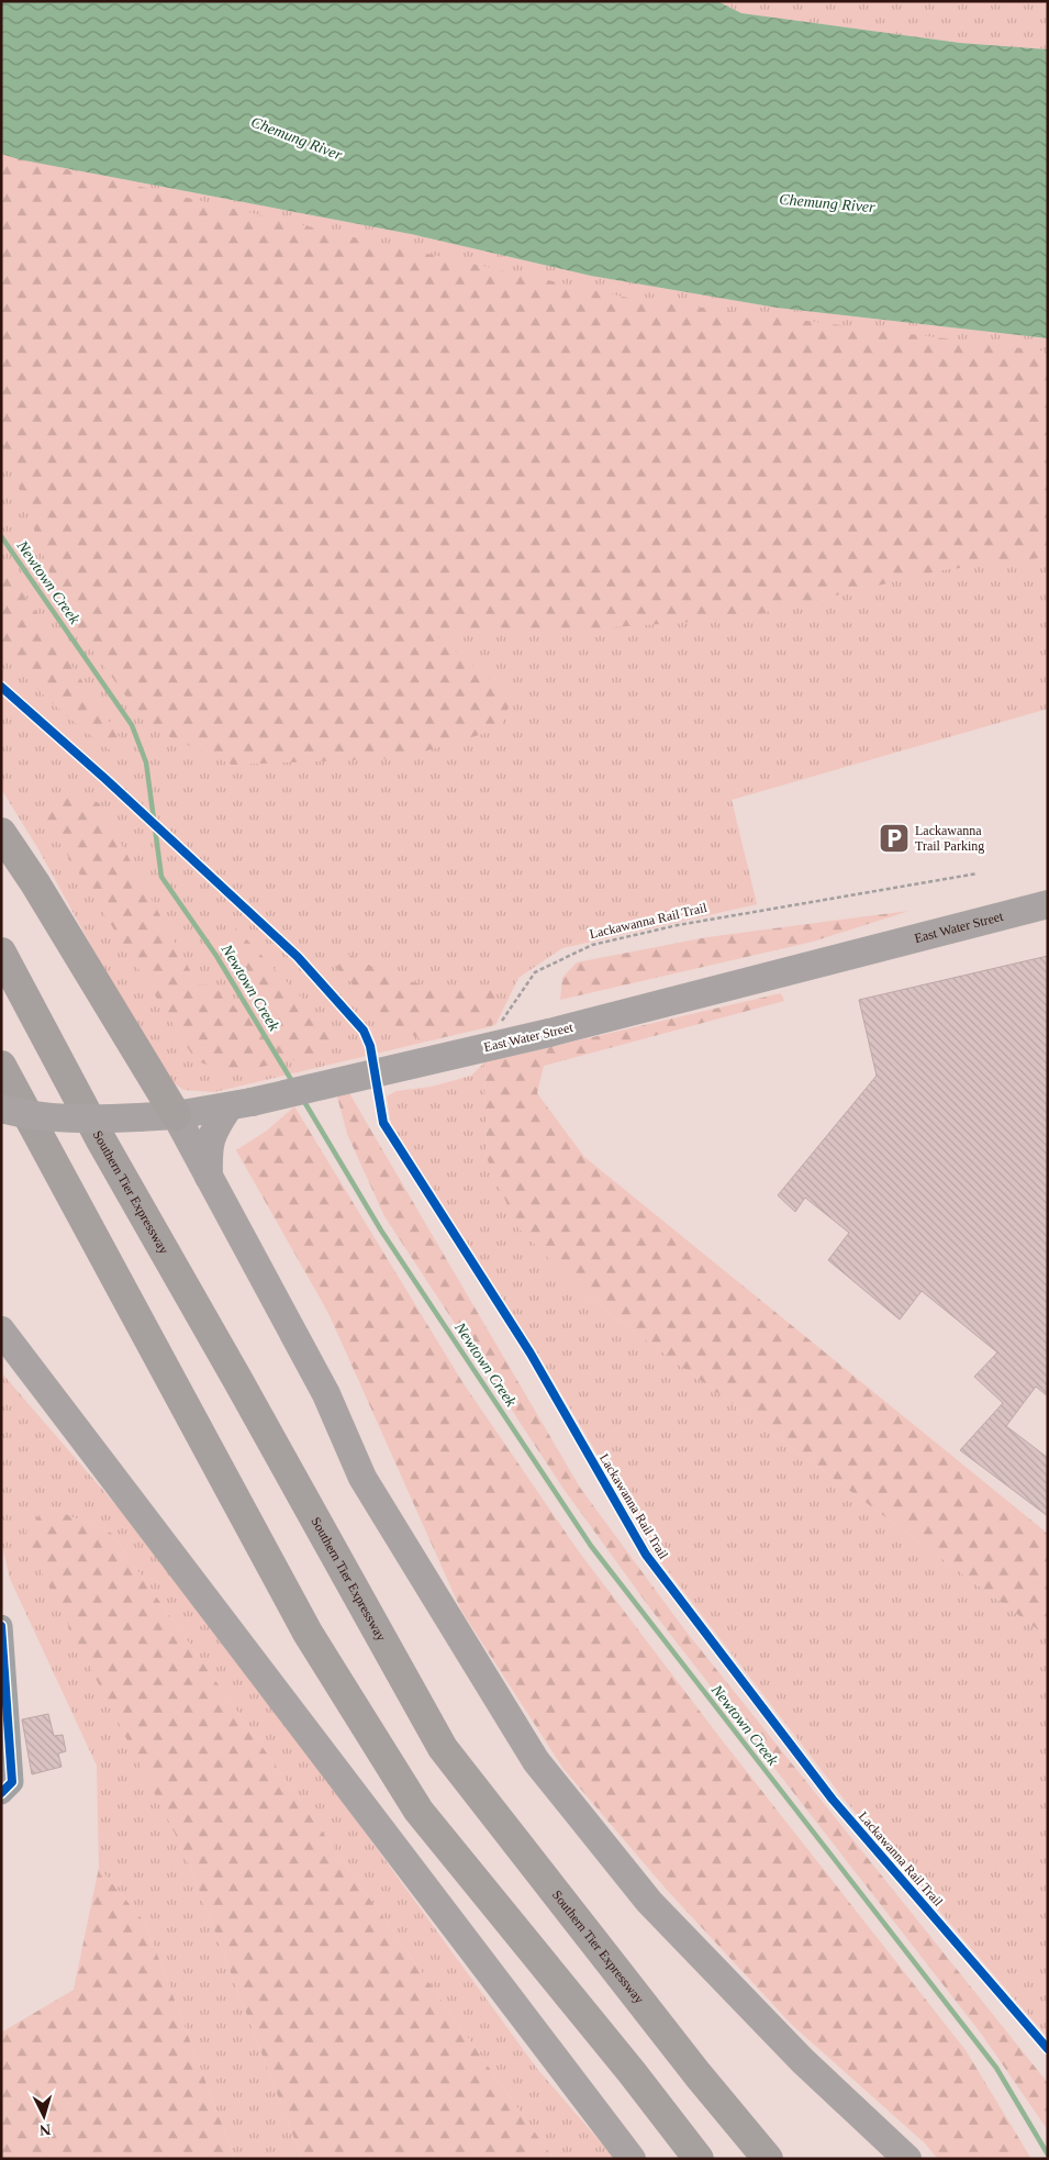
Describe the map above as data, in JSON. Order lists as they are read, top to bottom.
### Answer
{
  "streets": {
    "highway": ["Southern Tier Expressway"],
    "main road": ["East Water Street"],
    "cycle path": ["Lackawanna Rail Trail"]
  },
  "water": ["Chemung River", "Newtown Creek"],
  "places": {
    "parking": ["Lackawanna Trail Parking"]
  },
  "north": "bottom"
}
